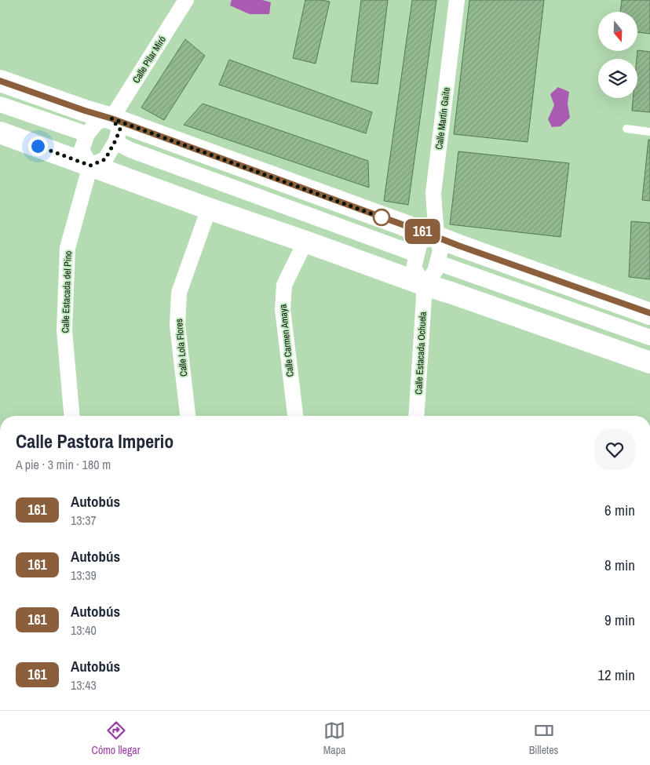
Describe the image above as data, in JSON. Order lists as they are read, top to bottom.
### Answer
{
  "streets": {
    "street": [
      "Calle Pilar Miró",
      "Calle Martín Gaite",
      "Calle Estacada del Pino",
      "Calle Carmen Amaya",
      "Calle Lola Flores",
      "Calle Estacada Ochuela"
    ]
  },
  "lines": ["bus line 161"],
  "north": "bottom",
  "page": {
    "on_map": "161",
    "heading": ["Calle Pastora Imperio", "A pie · 3 min · 180 m"],
    "list": [
      {
        "mark": "161",
        "name": "Autobús",
        "note": "13:37",
        "value": "6 min"
      },
      {
        "mark": "161",
        "name": "Autobús",
        "note": "13:39",
        "value": "8 min"
      },
      {
        "mark": "161",
        "name": "Autobús",
        "note": "13:40",
        "value": "9 min"
      },
      {
        "mark": "161",
        "name": "Autobús",
        "note": "13:43",
        "value": "12 min"
      }
    ],
    "tabs": ["Cómo llegar", "Mapa", "Billetes"]
  }
}
